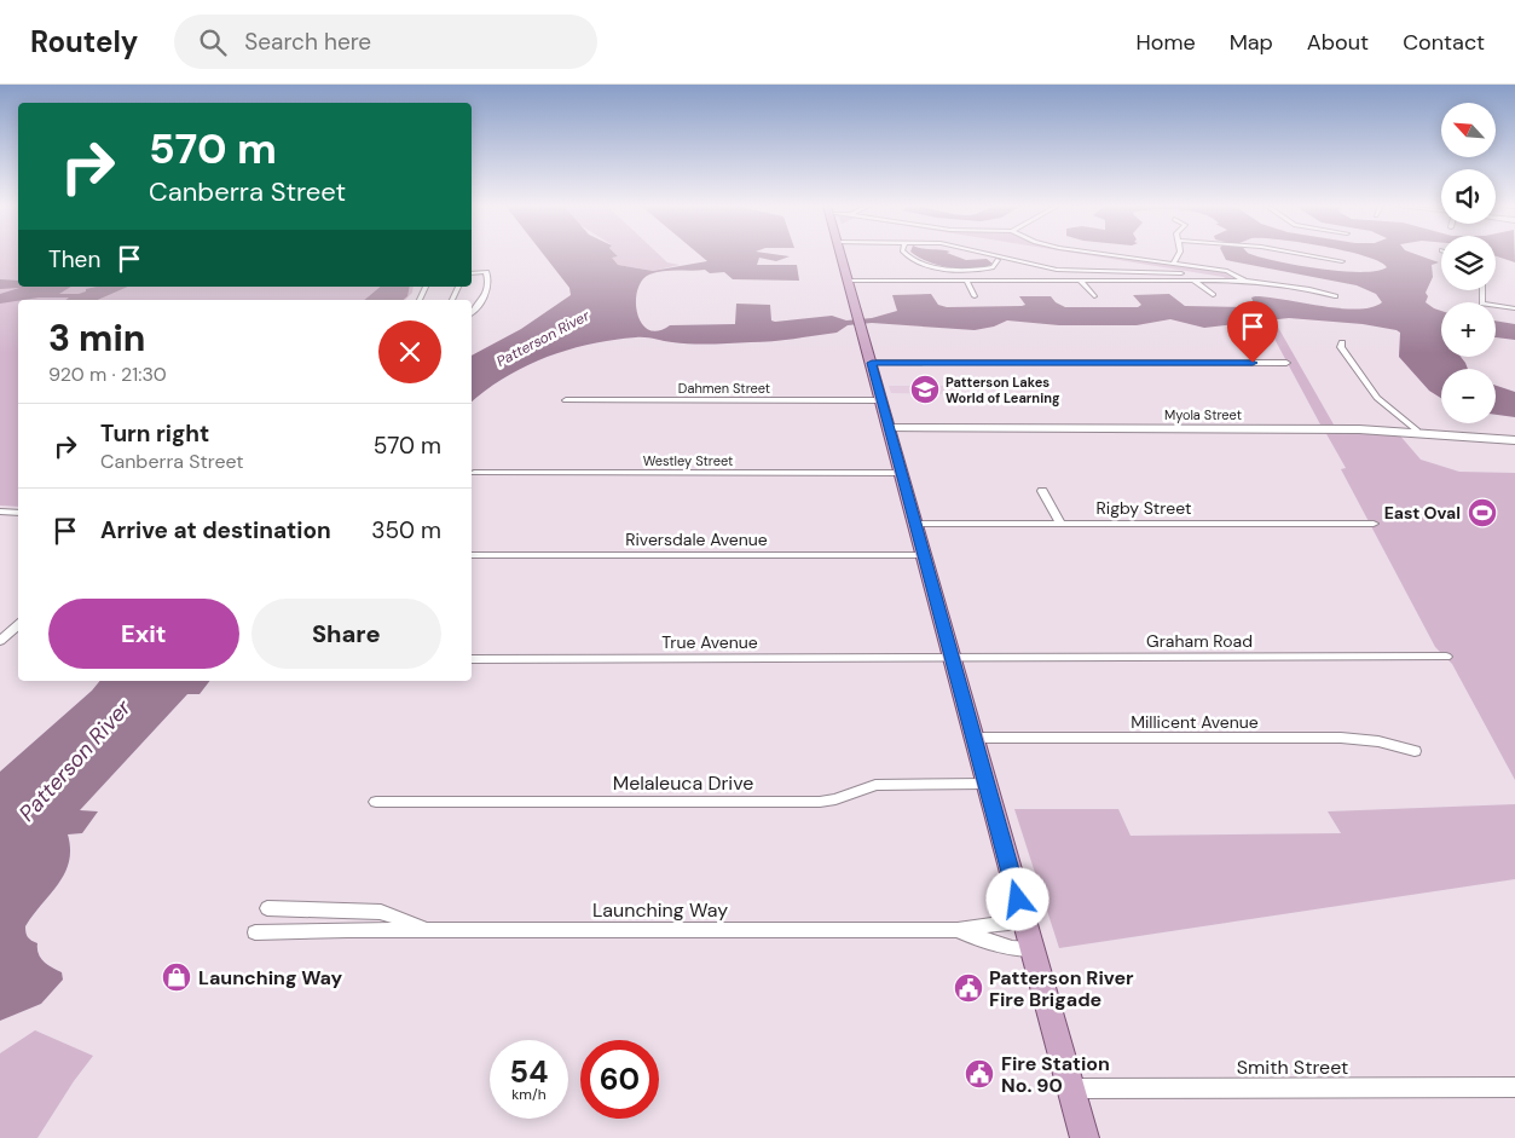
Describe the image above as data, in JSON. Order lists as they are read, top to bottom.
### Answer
{
  "streets": {
    "street": [
      "Dahmen Street",
      "Myola Street",
      "Westley Street",
      "Rigby Street",
      "Riversdale Avenue",
      "Graham Road",
      "True Avenue",
      "Millicent Avenue",
      "Melaleuca Drive",
      "Launching Way",
      "Smith Street"
    ]
  },
  "crossings": [
    ["Graham Road", "True Avenue"]
  ],
  "water": ["Patterson River"],
  "places": {
    "school or university": ["Patterson Lakes World of Learning"],
    "sports": ["East Oval"],
    "shop": ["Launching Way"],
    "public building": ["Patterson River Fire Brigade", "Fire Station No. 90"]
  },
  "north": "top left",
  "page": {
    "header": "Routely",
    "search": "Search here",
    "nav": [
      "Home",
      "Map",
      "About",
      "Contact"
    ],
    "map_buttons": ["+", "−"],
    "turn": ["570 m", "Canberra Street"],
    "then": "Then",
    "heading": ["3 min", "920 m · 21:30"],
    "list": [
      {
        "name": "Turn right",
        "note": "Canberra Street",
        "value": "570 m"
      },
      {
        "name": "Arrive at destination",
        "value": "350 m"
      }
    ],
    "buttons": ["Exit", "Share"],
    "speed": "54 km/h",
    "limit": "60"
  }
}
